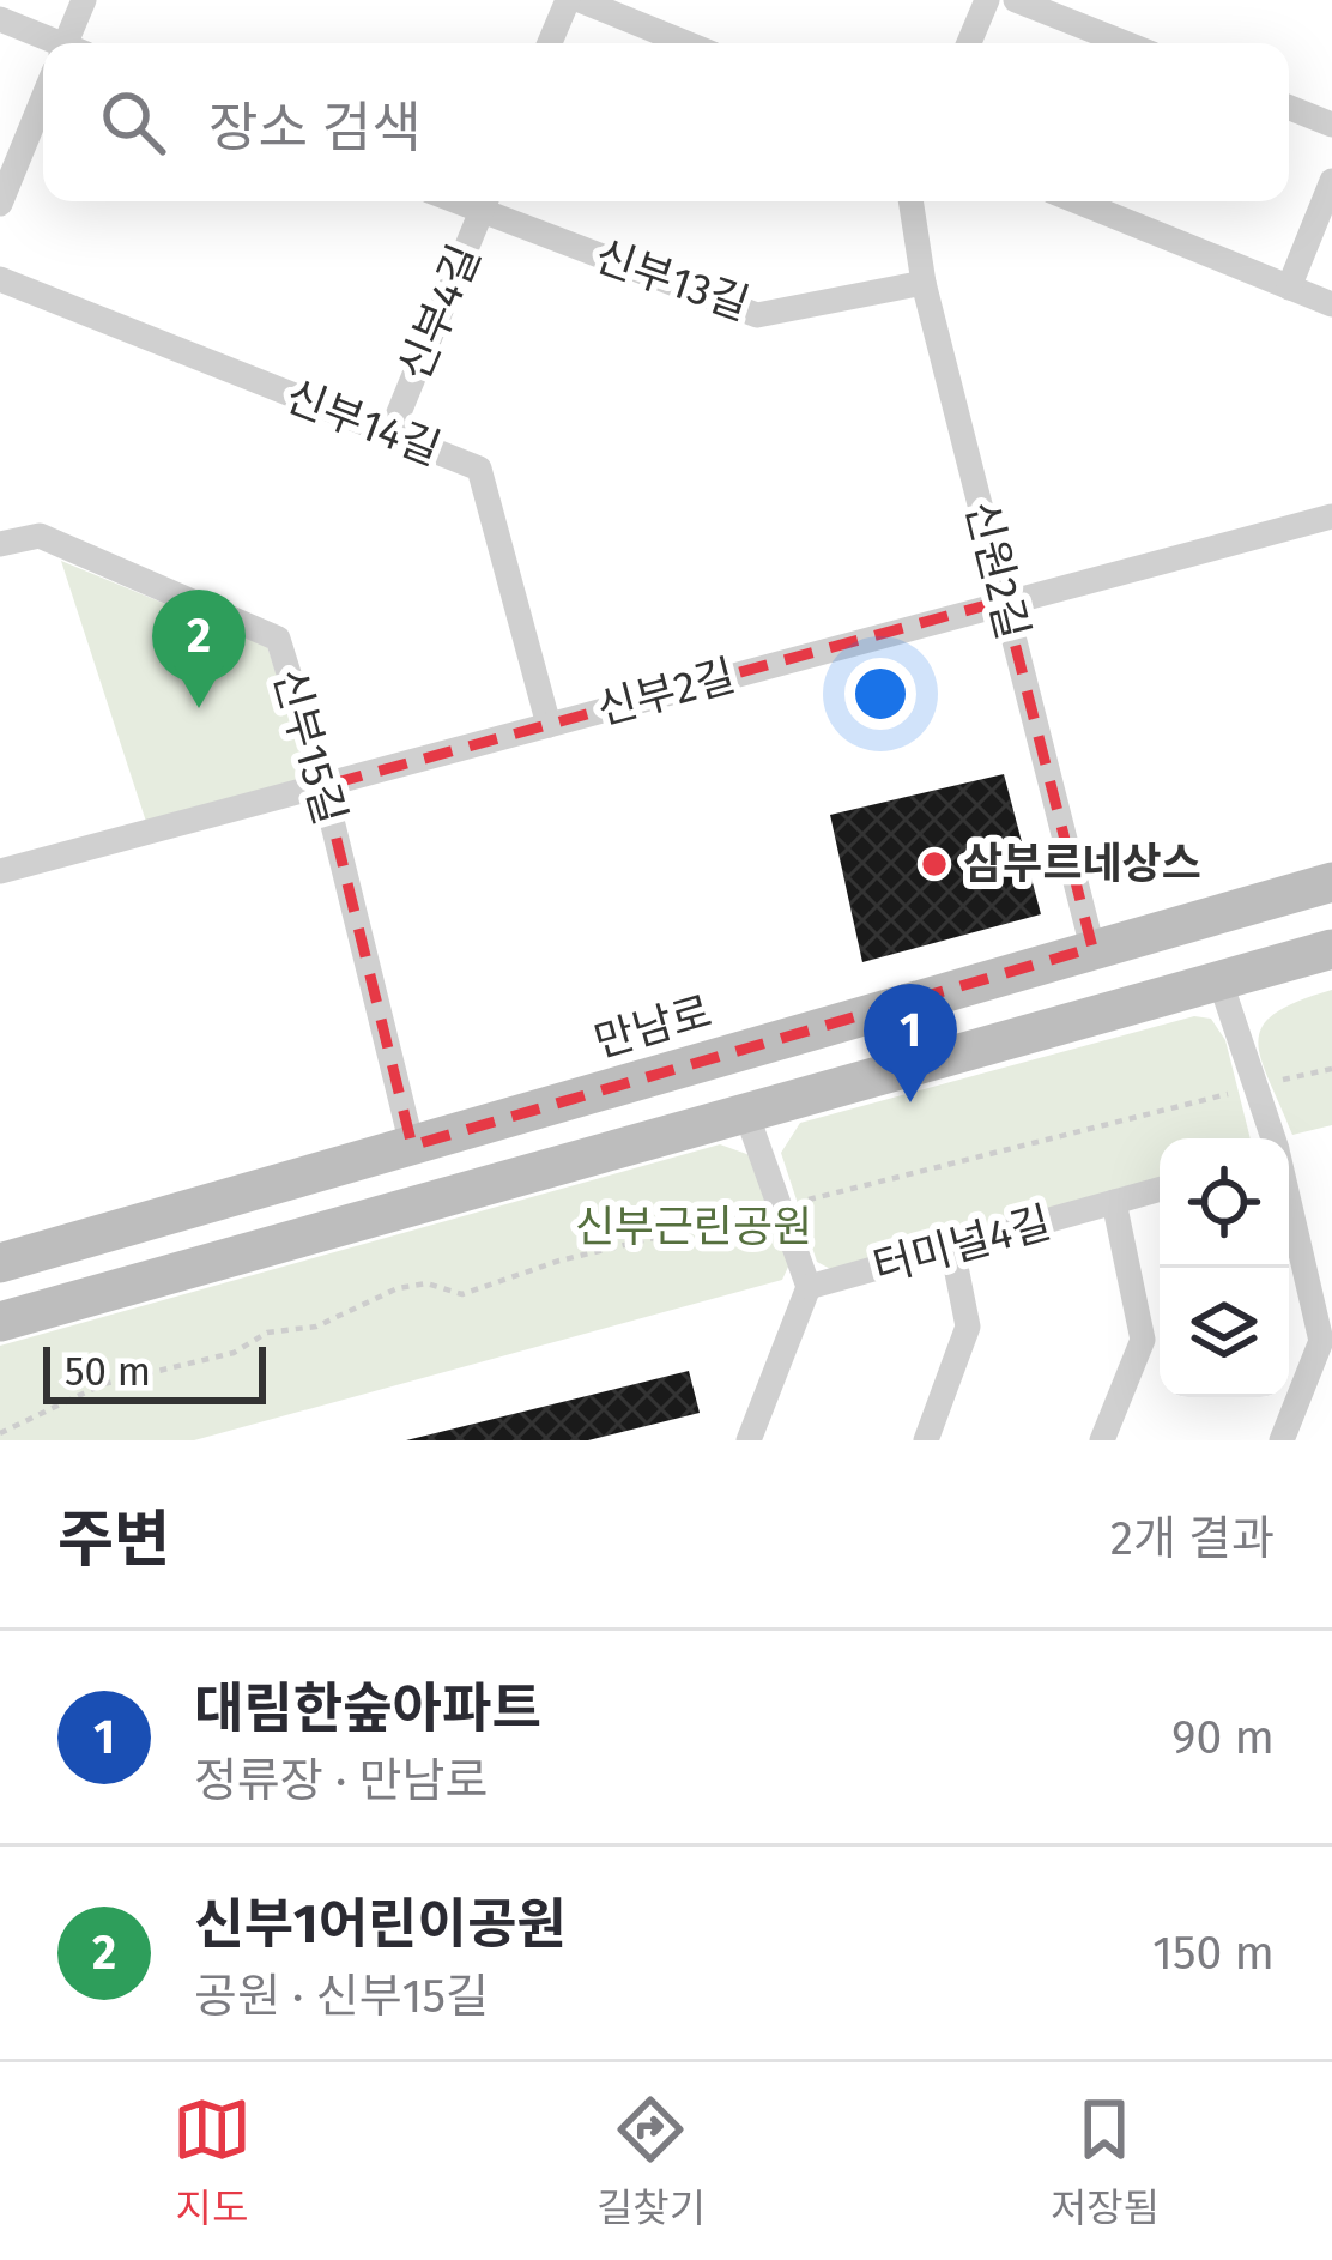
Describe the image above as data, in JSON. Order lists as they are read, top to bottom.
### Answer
{
  "streets": {
    "main road": ["만남로"],
    "street": [
      "신부13길",
      "신부4길",
      "신부14길",
      "신원2길",
      "신부2길",
      "신부15길",
      "터미널4길"
    ]
  },
  "crossings": [
    ["신부13길", "신부4길"],
    ["신부13길", "신원2길"],
    ["신부4길", "신부14길"],
    ["신부14길", "신부2길"],
    ["신원2길", "신부2길"],
    ["신원2길", "만남로"],
    ["신부2길", "신부15길"],
    ["신부15길", "만남로"]
  ],
  "parks": ["신부근린공원"],
  "places": ["삼부르네상스"],
  "scale_bar": "50 m",
  "page": {
    "search": "장소 검색",
    "pins": ["2", "1"],
    "scale": "50 m",
    "heading": ["주변", "2개 결과"],
    "list": [
      {
        "mark": "1",
        "name": "대림한숲아파트",
        "note": "정류장 · 만남로",
        "value": "90 m"
      },
      {
        "mark": "2",
        "name": "신부1어린이공원",
        "note": "공원 · 신부15길",
        "value": "150 m"
      }
    ],
    "nav": ["지도", "길찾기", "저장됨"]
  }
}
